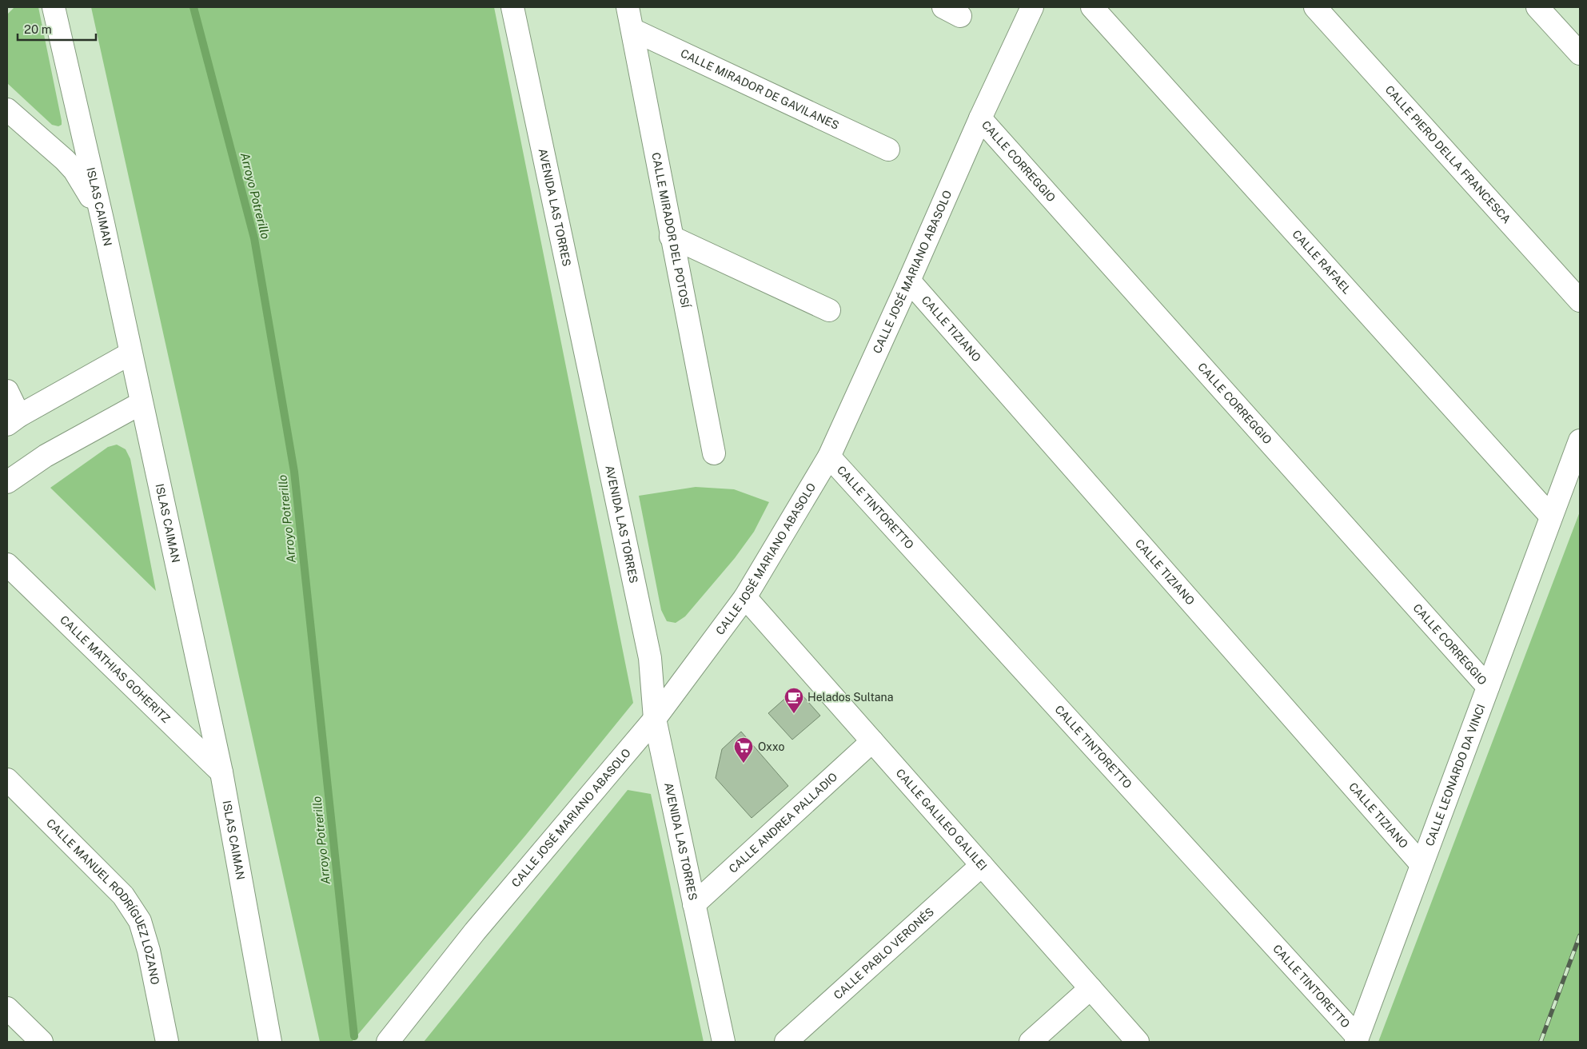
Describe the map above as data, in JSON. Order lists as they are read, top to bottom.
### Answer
{
  "streets": {
    "street": [
      "CALLE MIRADOR DE GAVILANES",
      "CALLE PIERO DELLA FRANCESCA",
      "CALLE CORREGGIO",
      "ISLAS CAIMAN",
      "AVENIDA LAS TORRES",
      "CALLE MIRADOR DEL POTOSÍ",
      "CALLE RAFAEL",
      "CALLE JOSÉ MARIANO ABASOLO",
      "CALLE TIZIANO",
      "CALLE TINTORETTO",
      "CALLE MATHIAS GOHERITZ",
      "CALLE LEONARDO DA VINCI",
      "CALLE GALILEO GALILEI",
      "CALLE ANDREA PALLADIO",
      "CALLE MANUEL RODRÍGUEZ LOZANO",
      "CALLE PABLO VERONÉS"
    ]
  },
  "crossings": [
    ["CALLE MIRADOR DE GAVILANES", "CALLE MIRADOR DEL POTOSÍ"],
    ["CALLE CORREGGIO", "CALLE JOSÉ MARIANO ABASOLO"],
    ["CALLE CORREGGIO", "CALLE LEONARDO DA VINCI"],
    ["ISLAS CAIMAN", "CALLE MATHIAS GOHERITZ"],
    ["AVENIDA LAS TORRES", "CALLE JOSÉ MARIANO ABASOLO"],
    ["AVENIDA LAS TORRES", "CALLE ANDREA PALLADIO"],
    ["CALLE RAFAEL", "CALLE LEONARDO DA VINCI"],
    ["CALLE JOSÉ MARIANO ABASOLO", "CALLE TIZIANO"],
    ["CALLE JOSÉ MARIANO ABASOLO", "CALLE TINTORETTO"],
    ["CALLE JOSÉ MARIANO ABASOLO", "CALLE GALILEO GALILEI"],
    ["CALLE TIZIANO", "CALLE LEONARDO DA VINCI"],
    ["CALLE TINTORETTO", "CALLE LEONARDO DA VINCI"],
    ["CALLE GALILEO GALILEI", "CALLE ANDREA PALLADIO"],
    ["CALLE GALILEO GALILEI", "CALLE PABLO VERONÉS"]
  ],
  "water": ["Arroyo Potrerillo"],
  "places": {
    "cafe": ["Helados Sultana"],
    "supermarket": ["Oxxo"]
  },
  "scale_bar": "20 m"
}
